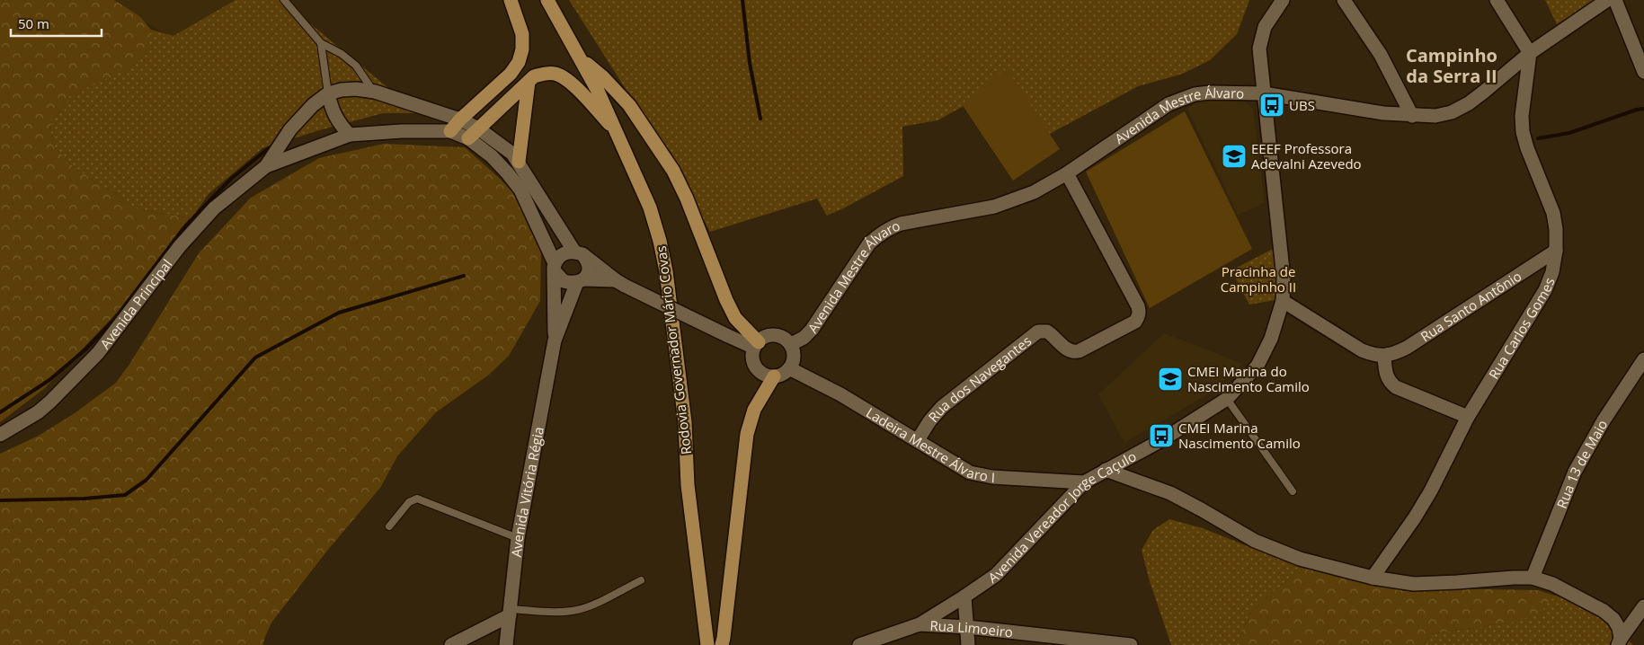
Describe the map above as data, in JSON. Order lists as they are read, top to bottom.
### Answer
{
  "streets": {
    "main road": ["Rodovia Governador Mário Covas"],
    "street": [
      "Avenida Mestre Álvaro",
      "Avenida Principal",
      "Rua Santo Antônio",
      "Rua Carlos Gomes",
      "Rua dos Navegantes",
      "Ladeira Mestre Álvaro I",
      "Rua 13 de Maio",
      "Avenida Vitória Régia",
      "Avenida Vereador Jorge Caçulo",
      "Rua Limoeiro"
    ]
  },
  "crossings": [
    ["Avenida Mestre Álvaro", "Rua Carlos Gomes"],
    ["Avenida Mestre Álvaro", "Rua dos Navegantes"],
    ["Avenida Mestre Álvaro", "Ladeira Mestre Álvaro I"],
    ["Avenida Mestre Álvaro", "Avenida Vereador Jorge Caçulo"],
    ["Avenida Principal", "Avenida Vitória Régia"],
    ["Rua Santo Antônio", "Rua Carlos Gomes"],
    ["Rua dos Navegantes", "Ladeira Mestre Álvaro I"],
    ["Ladeira Mestre Álvaro I", "Avenida Vereador Jorge Caçulo"],
    ["Avenida Vereador Jorge Caçulo", "Rua Limoeiro"]
  ],
  "districts": ["Campinho da Serra II"],
  "parks": ["Pracinha de Campinho II"],
  "places": {
    "bus stop": ["UBS", "CMEI Marina Nascimento Camilo"],
    "school or university": ["EEEF Professora Adevalni Azevedo", "CMEI Marina do Nascimento Camilo"]
  },
  "scale_bar": "50 m"
}
